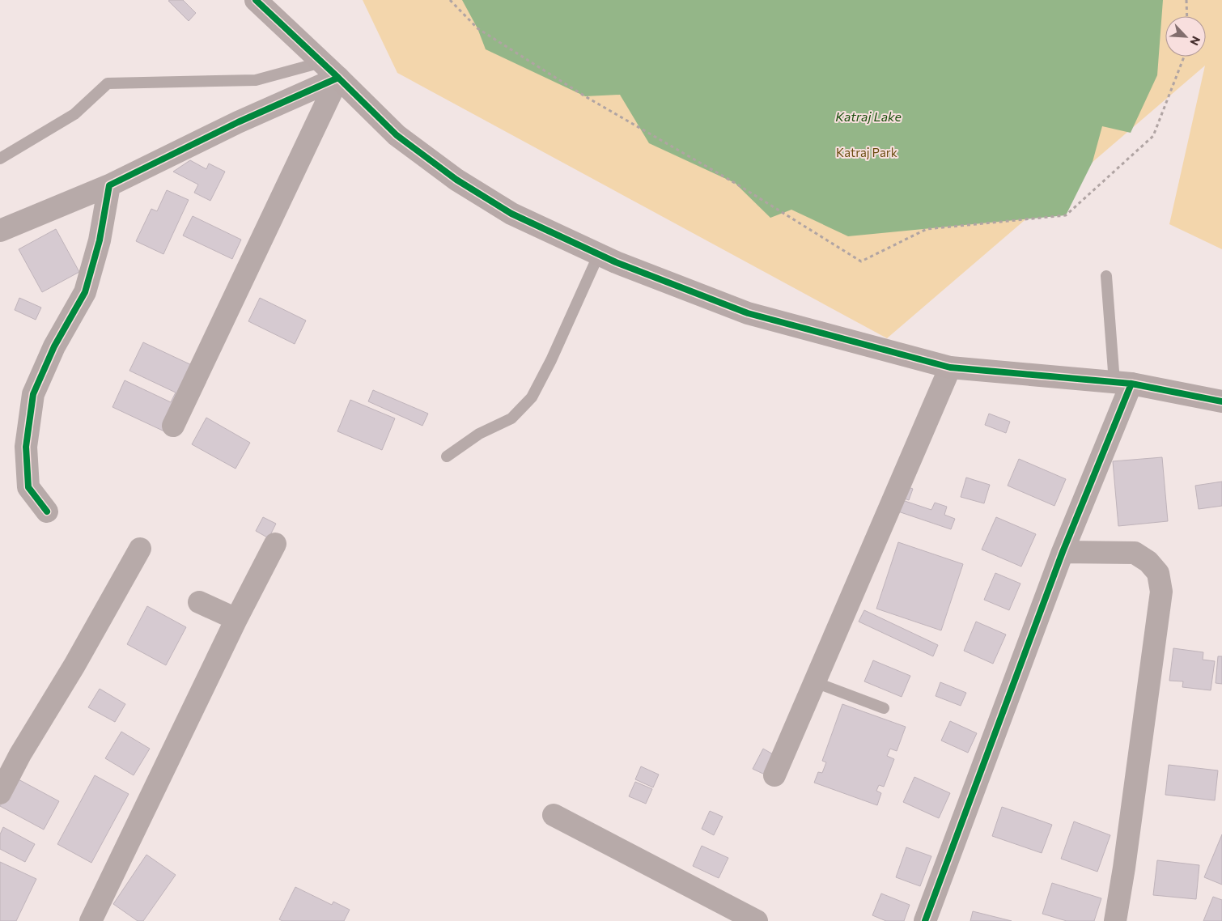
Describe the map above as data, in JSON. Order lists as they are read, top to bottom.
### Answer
{
  "water": ["Katraj Lake"],
  "parks": ["Katraj Park"],
  "north": "bottom right"
}
